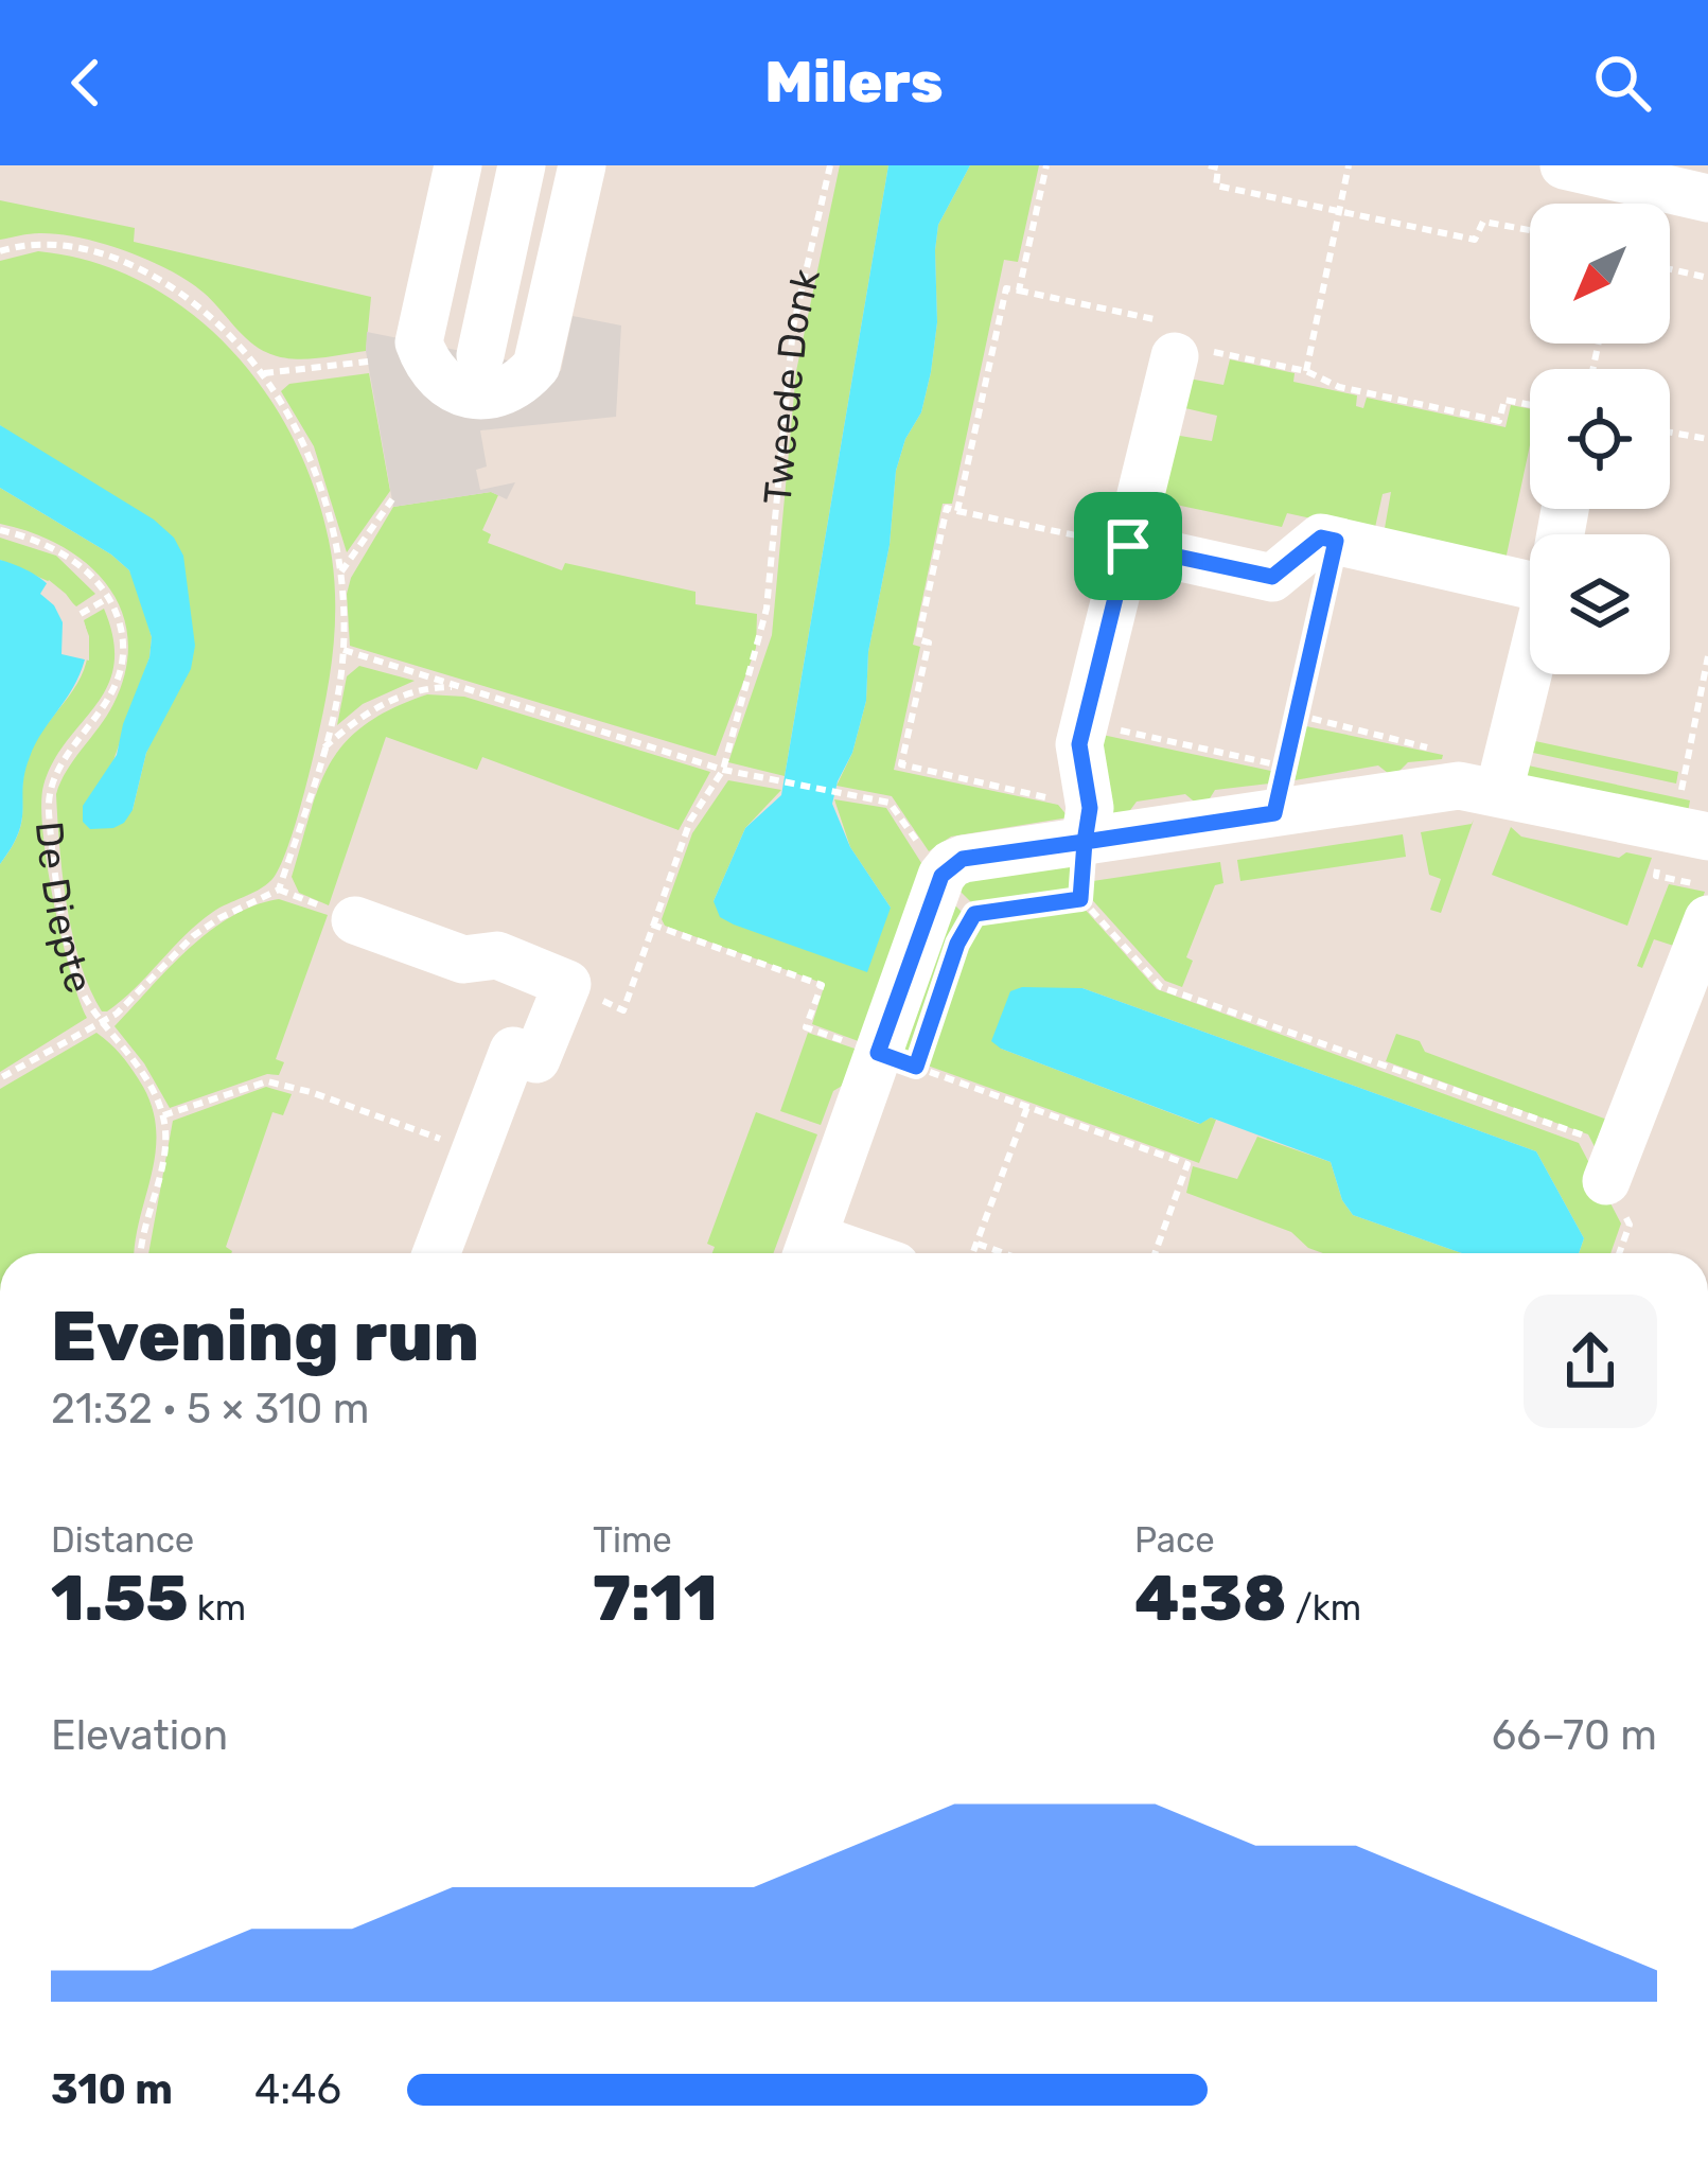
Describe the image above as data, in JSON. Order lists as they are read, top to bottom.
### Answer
{
  "streets": {
    "path": ["Tweede Donk", "De Diepte"]
  },
  "north": "bottom left",
  "page": {
    "header": "Milers",
    "heading": ["Evening run", "21:32 · 5 × 310 m"],
    "stats": [
      ["Distance", "1.55 km"],
      ["Time", "7:11"],
      ["Pace", "4:38 /km"]
    ],
    "chart": ["Elevation", "66–70 m"],
    "list": [
      {
        "name": "310 m",
        "note": "4:46"
      }
    ]
  }
}
